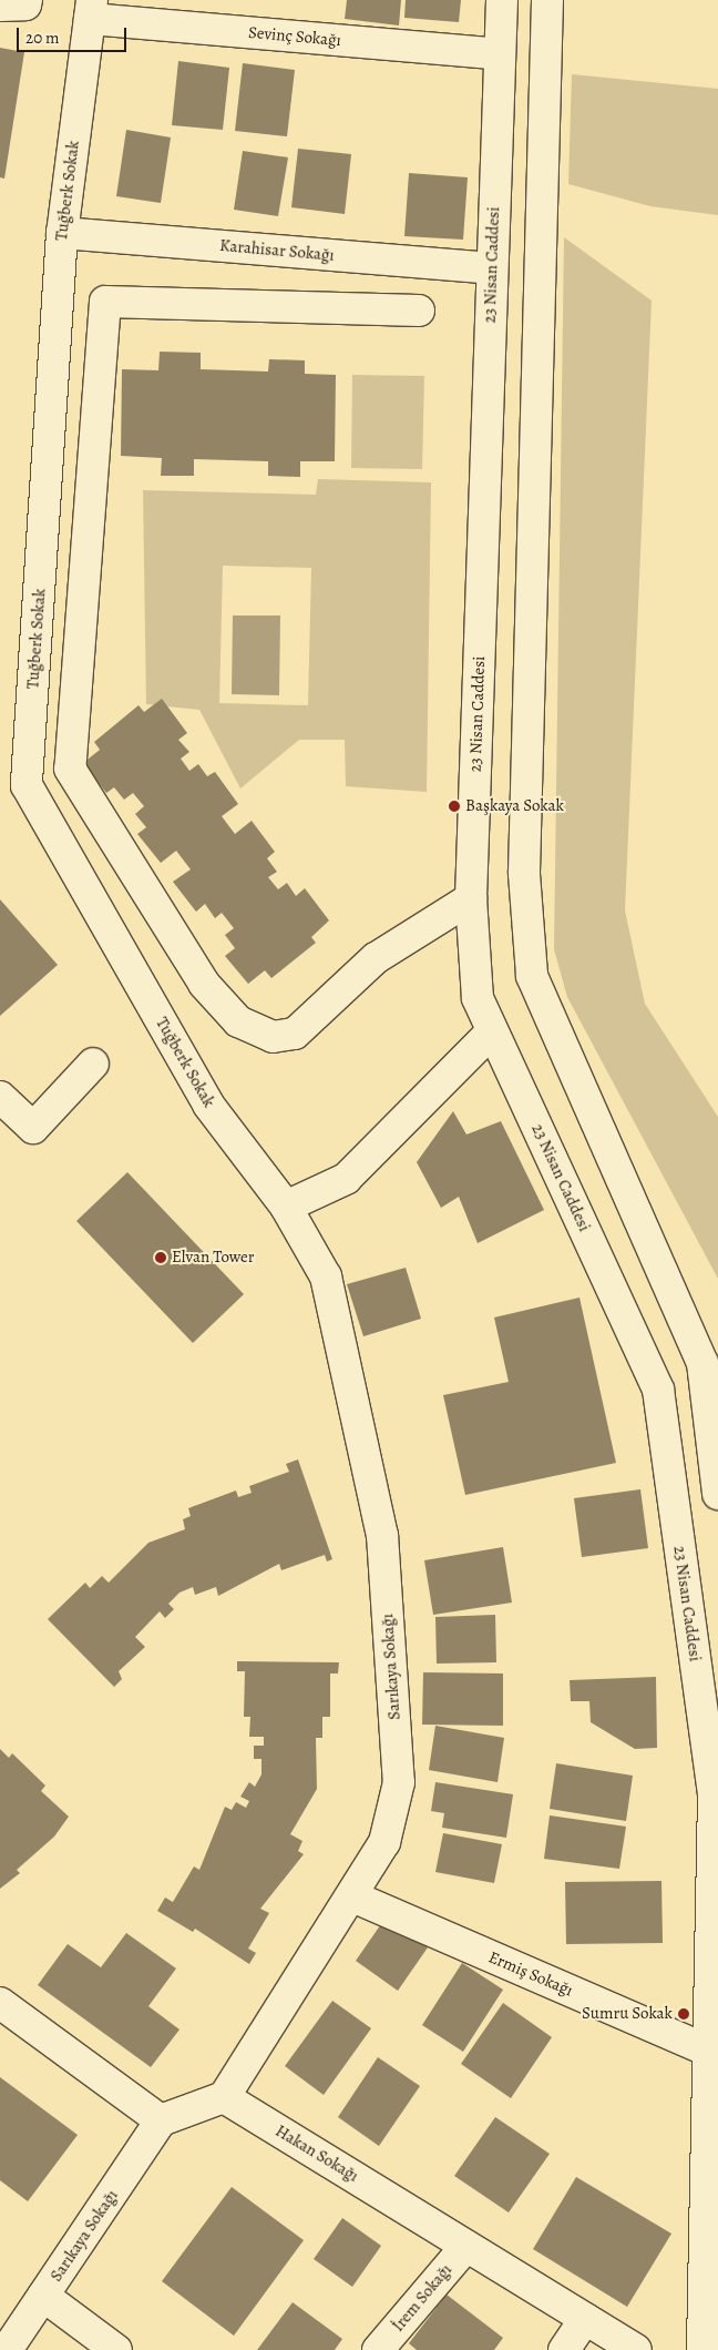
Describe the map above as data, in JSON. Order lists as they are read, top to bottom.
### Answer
{
  "streets": {
    "street": [
      "Sevinç Sokağı",
      "Tuğberk Sokak",
      "Karahisar Sokağı",
      "23 Nisan Caddesi",
      "Sarıkaya Sokağı",
      "Ermiş Sokağı",
      "Hakan Sokağı",
      "İrem Sokağı"
    ]
  },
  "crossings": [
    ["Sevinç Sokağı", "Tuğberk Sokak"],
    ["Sevinç Sokağı", "23 Nisan Caddesi"],
    ["Tuğberk Sokak", "Karahisar Sokağı"],
    ["Tuğberk Sokak", "Sarıkaya Sokağı"],
    ["Karahisar Sokağı", "23 Nisan Caddesi"],
    ["23 Nisan Caddesi", "Ermiş Sokağı"],
    ["Sarıkaya Sokağı", "Ermiş Sokağı"],
    ["Sarıkaya Sokağı", "Hakan Sokağı"],
    ["Hakan Sokağı", "İrem Sokağı"]
  ],
  "places": ["Başkaya Sokak", "Elvan Tower", "Sumru Sokak"],
  "scale_bar": "20 m"
}
